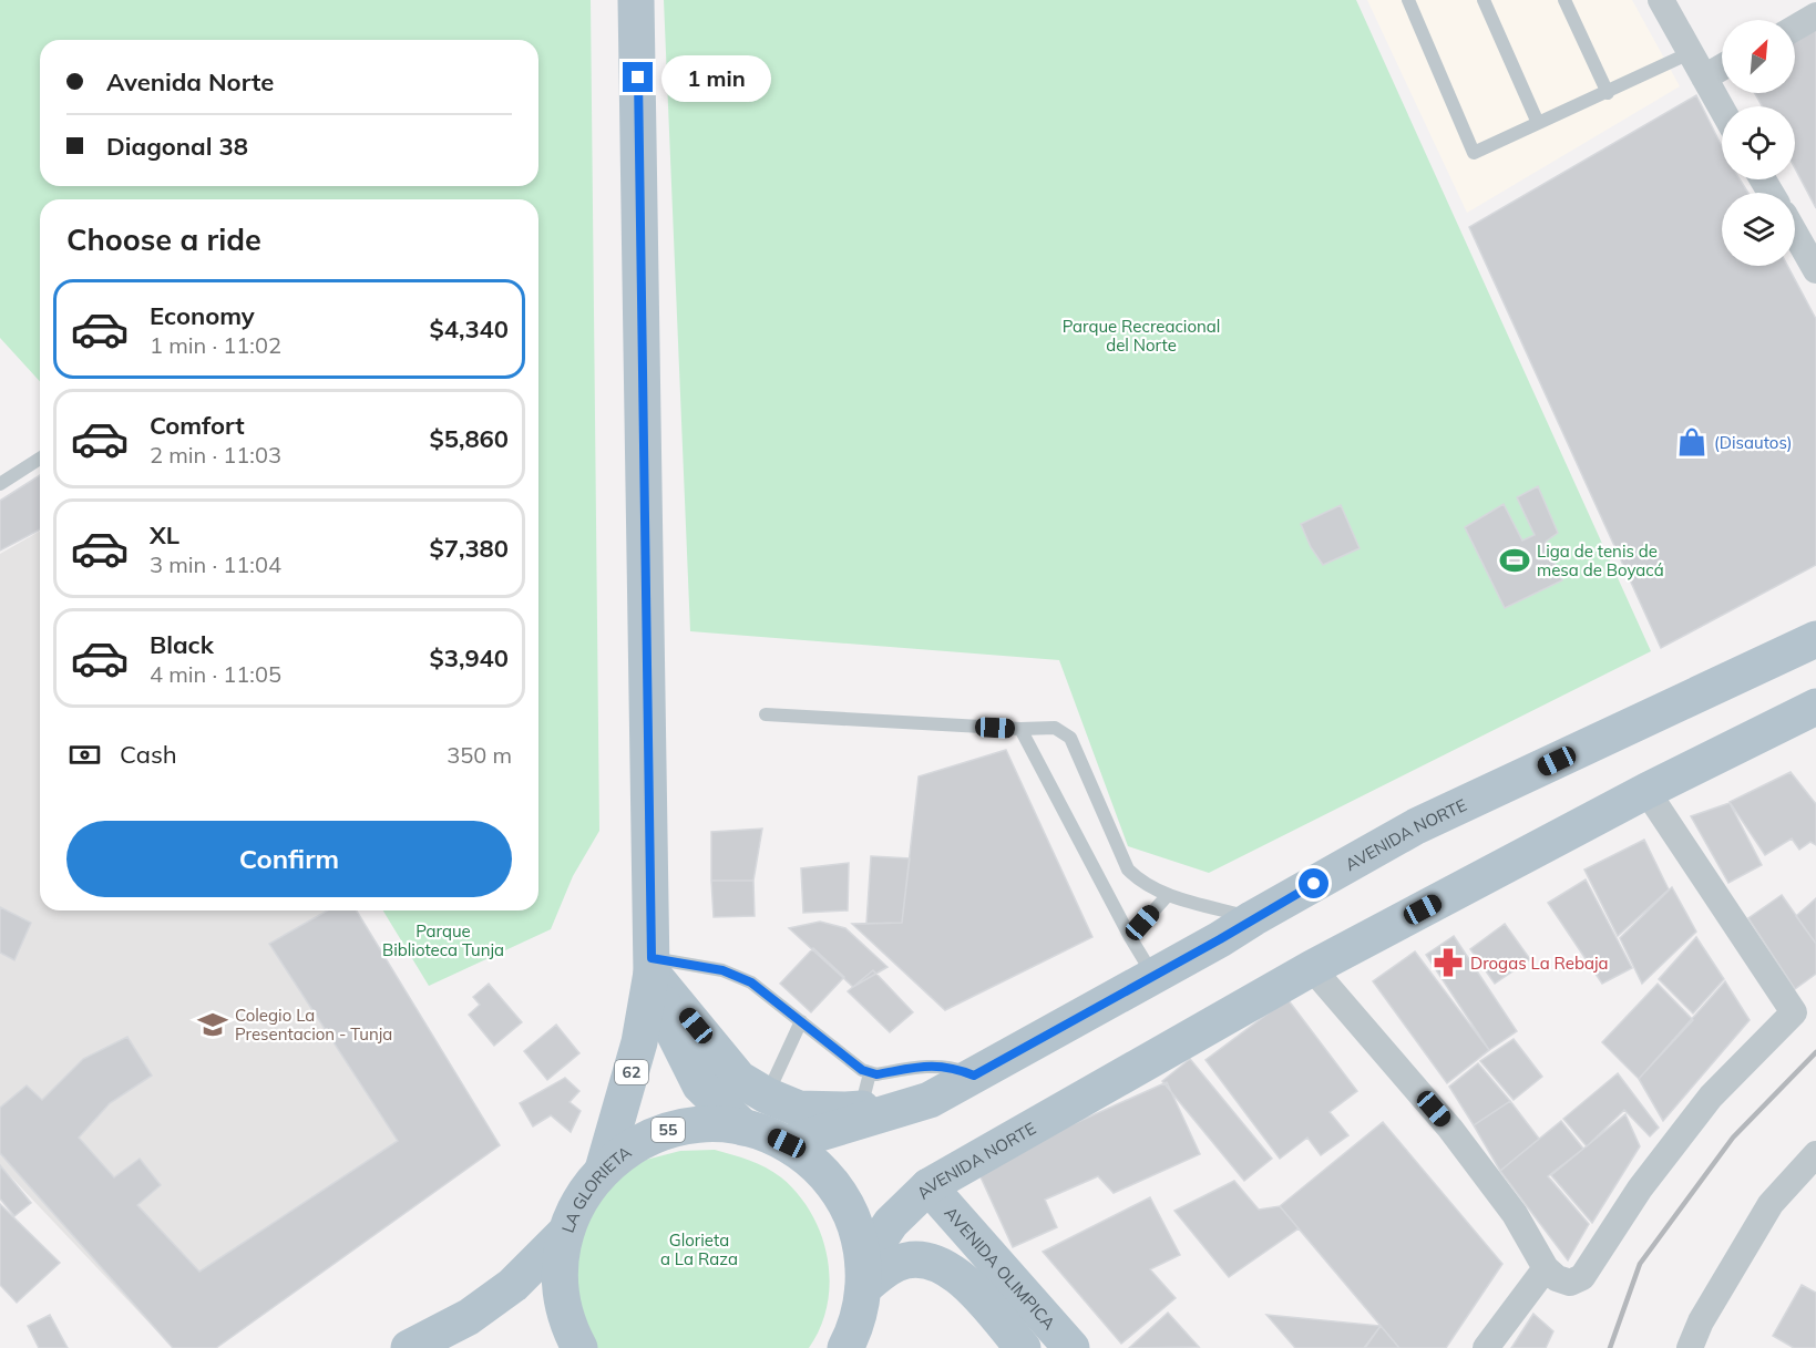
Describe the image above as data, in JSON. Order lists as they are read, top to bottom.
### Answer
{
  "streets": {
    "main road": [
      "AVENIDA NORTE",
      "62",
      "55",
      "LA GLORIETA",
      "AVENIDA OLIMPICA"
    ]
  },
  "crossings": [
    ["AVENIDA NORTE", "LA GLORIETA"],
    ["AVENIDA NORTE", "AVENIDA OLIMPICA"],
    ["62", "LA GLORIETA"]
  ],
  "parks": ["Parque Recreacional del Norte", "Parque Biblioteca Tunja", "Glorieta a La Raza"],
  "places": {
    "shop": ["(Disautos)"],
    "sports": ["Liga de tenis de mesa de Boyacá"],
    "pharmacy": ["Drogas La Rebaja"],
    "school or university": ["Colegio La Presentacion - Tunja"]
  },
  "north": "top right",
  "page": {
    "banner": ["Avenida Norte", "Diagonal 38"],
    "bubble": "1 min",
    "heading": "Choose a ride",
    "list": [
      {
        "name": "Economy",
        "note": "1 min · 11:02",
        "value": "$4,340"
      },
      {
        "name": "Comfort",
        "note": "2 min · 11:03",
        "value": "$5,860"
      },
      {
        "name": "XL",
        "note": "3 min · 11:04",
        "value": "$7,380"
      },
      {
        "name": "Black",
        "note": "4 min · 11:05",
        "value": "$3,940"
      }
    ],
    "pay": ["Cash", "350 m"],
    "buttons": "Confirm"
  }
}
